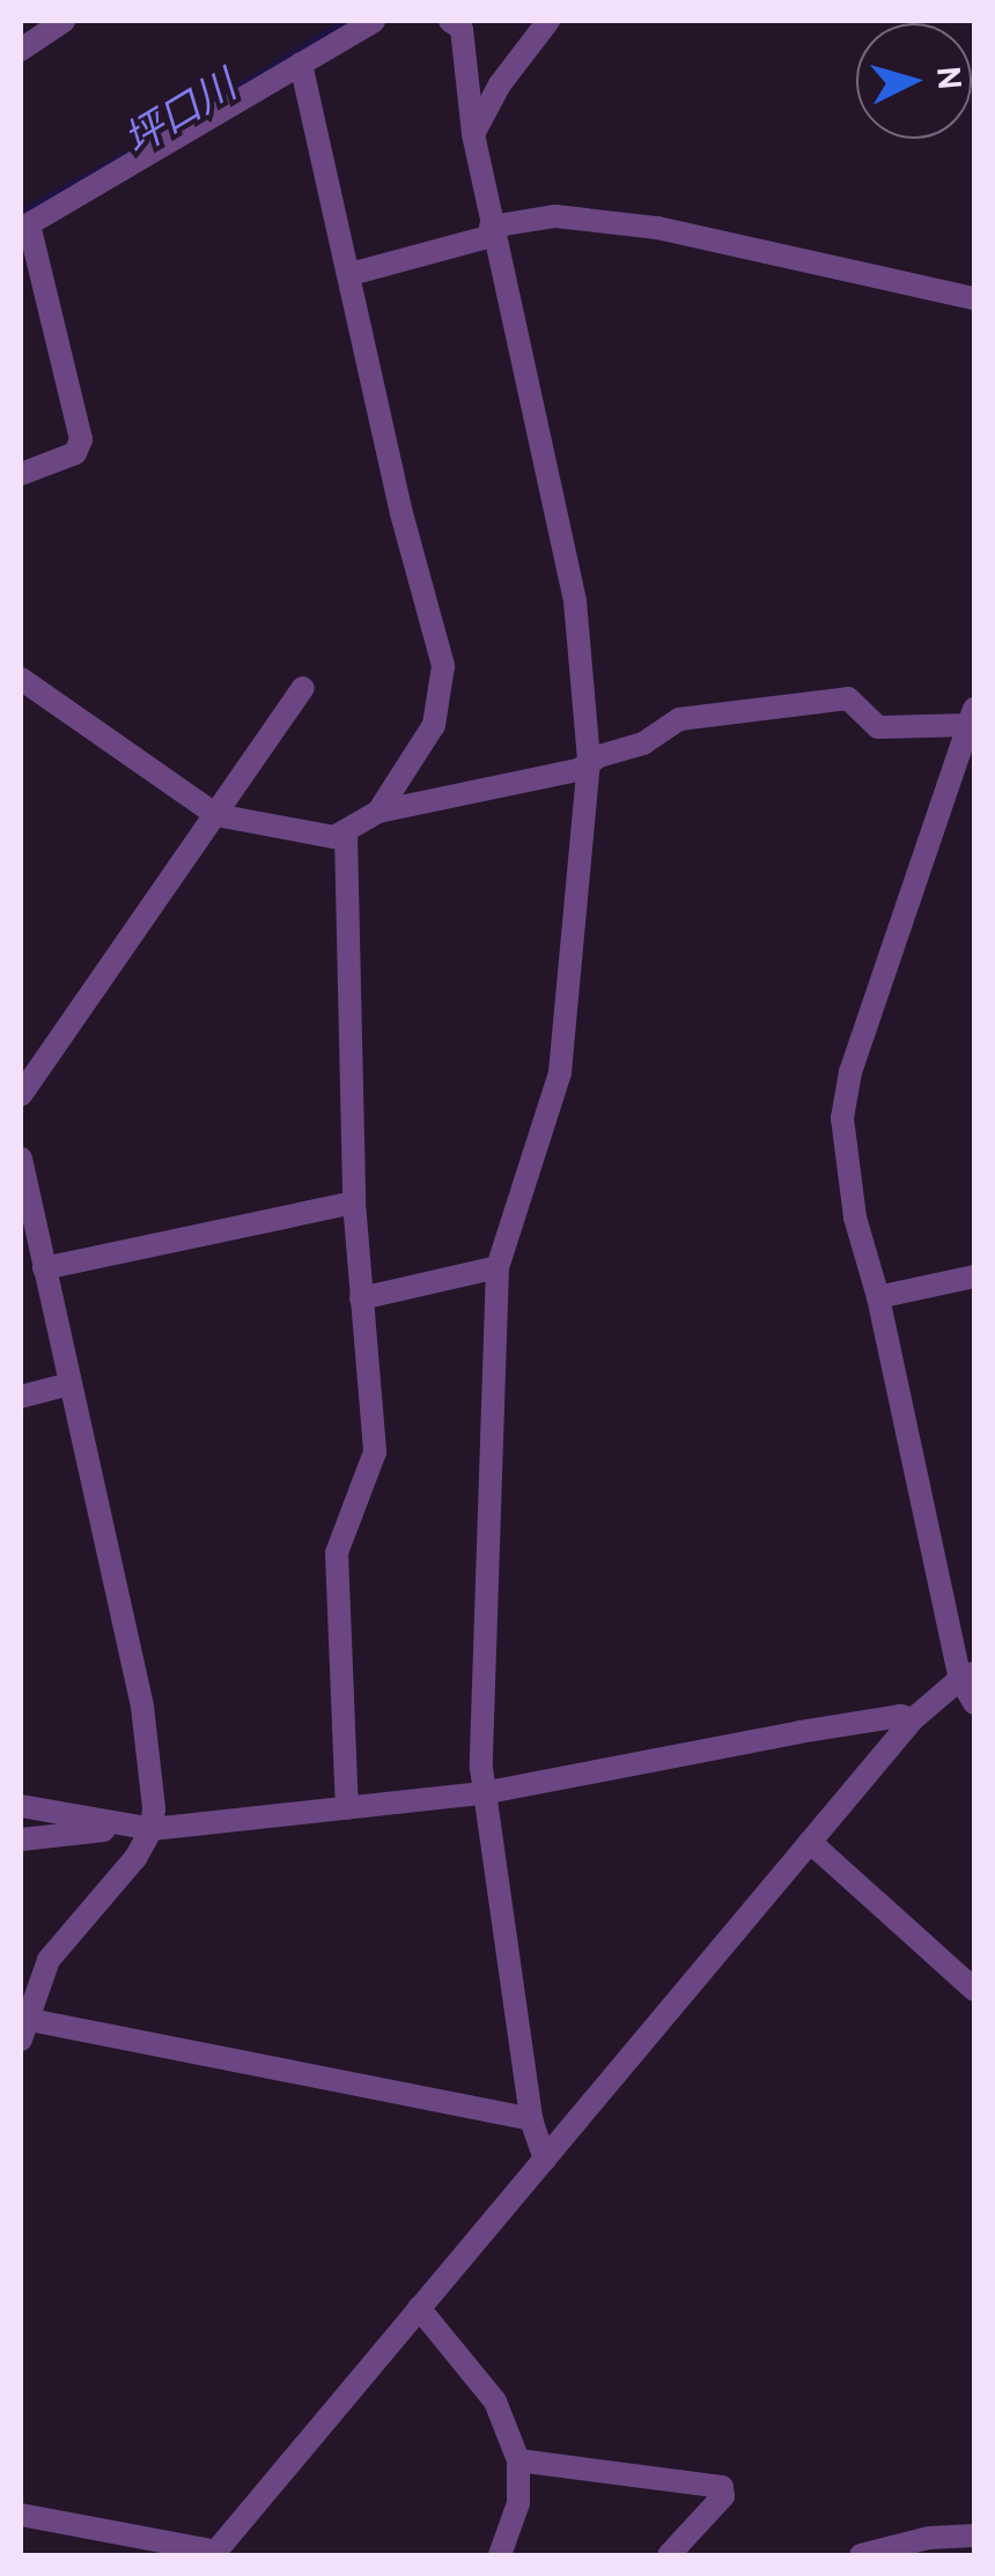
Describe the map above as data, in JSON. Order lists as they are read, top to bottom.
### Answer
{
  "water": ["坪口川"],
  "north": "right"
}
